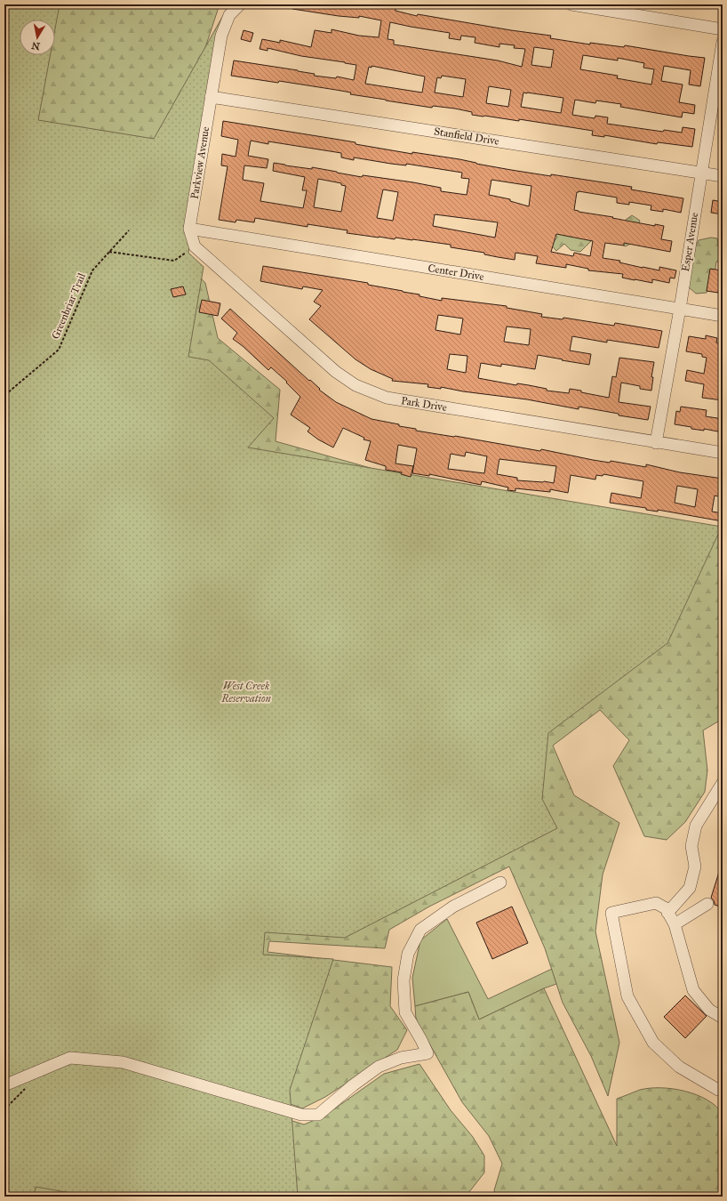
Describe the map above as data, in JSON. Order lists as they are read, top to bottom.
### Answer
{
  "streets": {
    "street": [
      "Stanfield Drive",
      "Parkview Avenue",
      "Esper Avenue",
      "Center Drive",
      "Park Drive"
    ],
    "path": ["Greenbriar Trail"]
  },
  "crossings": [
    ["Stanfield Drive", "Parkview Avenue"],
    ["Stanfield Drive", "Esper Avenue"],
    ["Parkview Avenue", "Center Drive"],
    ["Parkview Avenue", "Park Drive"],
    ["Esper Avenue", "Center Drive"],
    ["Esper Avenue", "Park Drive"],
    ["Center Drive", "Park Drive"]
  ],
  "parks": ["West Creek Reservation"],
  "north": "bottom"
}
